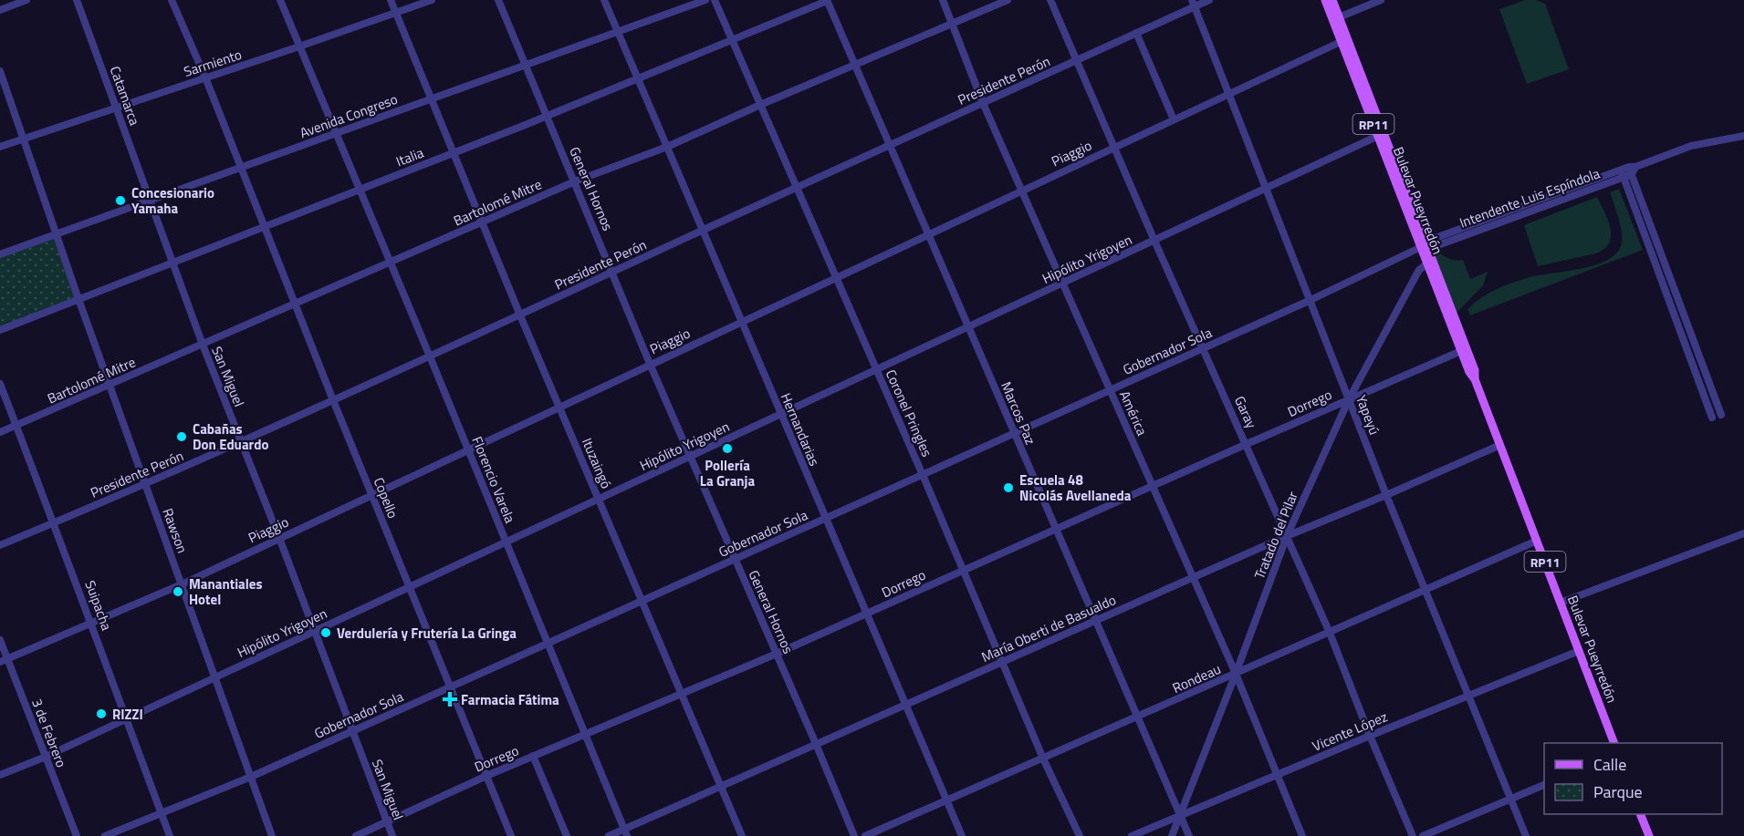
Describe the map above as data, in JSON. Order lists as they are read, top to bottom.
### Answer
{
  "streets": {
    "main road": ["RP11", "Bulevar Pueyrredón"],
    "street": [
      "Sarmiento",
      "Presidente Perón",
      "Catamarca",
      "Avenida Congreso",
      "Piaggio",
      "Italia",
      "General Hornos",
      "Intendente Luis Espíndola",
      "Bartolomé Mitre",
      "Hipólito Yrigoyen",
      "Gobernador Sola",
      "San Miguel",
      "Dorrego",
      "Garay",
      "Coronel Pringles",
      "Marcos Paz",
      "América",
      "Yapeyú",
      "Hernandarias",
      "Ituzaingó",
      "Florencio Varela",
      "Copello",
      "Rawson",
      "Tratado del Pilar",
      "Suipacha",
      "María Oberti de Basualdo",
      "Rondeau",
      "Vicente López",
      "3 de Febrero"
    ]
  },
  "crossings": [
    ["Sarmiento", "Catamarca"],
    ["Sarmiento", "Ituzaingó"],
    ["Sarmiento", "Florencio Varela"],
    ["Sarmiento", "Copello"],
    ["Sarmiento", "Rawson"],
    ["Presidente Perón", "General Hornos"],
    ["Presidente Perón", "San Miguel"],
    ["Presidente Perón", "Garay"],
    ["Presidente Perón", "Coronel Pringles"],
    ["Presidente Perón", "Marcos Paz"],
    ["Presidente Perón", "América"],
    ["Presidente Perón", "Yapeyú"],
    ["Presidente Perón", "Hernandarias"],
    ["Presidente Perón", "Ituzaingó"],
    ["Presidente Perón", "Florencio Varela"],
    ["Presidente Perón", "Copello"],
    ["Presidente Perón", "Rawson"],
    ["Presidente Perón", "Suipacha"],
    ["Catamarca", "Avenida Congreso"],
    ["Catamarca", "San Miguel"],
    ["Avenida Congreso", "General Hornos"],
    ["Avenida Congreso", "San Miguel"],
    ["Avenida Congreso", "Hernandarias"],
    ["Avenida Congreso", "Ituzaingó"],
    ["Avenida Congreso", "Florencio Varela"],
    ["Avenida Congreso", "Copello"],
    ["Avenida Congreso", "Rawson"],
    ["Piaggio", "General Hornos"],
    ["Piaggio", "Bulevar Pueyrredón"],
    ["Piaggio", "San Miguel"],
    ["Piaggio", "Garay"],
    ["Piaggio", "Coronel Pringles"],
    ["Piaggio", "Marcos Paz"],
    ["Piaggio", "América"],
    ["Piaggio", "Yapeyú"],
    ["Piaggio", "Hernandarias"],
    ["Piaggio", "Ituzaingó"],
    ["Piaggio", "Florencio Varela"],
    ["Piaggio", "Copello"],
    ["Piaggio", "Rawson"],
    ["Piaggio", "Suipacha"],
    ["Piaggio", "3 de Febrero"],
    ["Italia", "General Hornos"],
    ["Italia", "San Miguel"],
    ["Italia", "Coronel Pringles"],
    ["Italia", "Marcos Paz"],
    ["Italia", "Hernandarias"],
    ["Italia", "Ituzaingó"],
    ["Italia", "Florencio Varela"],
    ["Italia", "Copello"],
    ["Italia", "Rawson"],
    ["General Hornos", "Bartolomé Mitre"],
    ["General Hornos", "Hipólito Yrigoyen"],
    ["General Hornos", "Gobernador Sola"],
    ["General Hornos", "Dorrego"],
    ["General Hornos", "María Oberti de Basualdo"],
    ["Intendente Luis Espíndola", "Bulevar Pueyrredón"],
    ["Intendente Luis Espíndola", "Gobernador Sola"],
    ["Bulevar Pueyrredón", "Hipólito Yrigoyen"],
    ["Bulevar Pueyrredón", "Gobernador Sola"],
    ["Bulevar Pueyrredón", "Dorrego"],
    ["Bulevar Pueyrredón", "Tratado del Pilar"],
    ["Bulevar Pueyrredón", "María Oberti de Basualdo"],
    ["Bulevar Pueyrredón", "Rondeau"],
    ["Bulevar Pueyrredón", "Vicente López"],
    ["Bartolomé Mitre", "San Miguel"],
    ["Bartolomé Mitre", "Coronel Pringles"],
    ["Bartolomé Mitre", "Marcos Paz"],
    ["Bartolomé Mitre", "América"],
    ["Bartolomé Mitre", "Hernandarias"],
    ["Bartolomé Mitre", "Ituzaingó"],
    ["Bartolomé Mitre", "Florencio Varela"],
    ["Bartolomé Mitre", "Copello"],
    ["Bartolomé Mitre", "Rawson"],
    ["Bartolomé Mitre", "Suipacha"],
    ["Hipólito Yrigoyen", "San Miguel"],
    ["Hipólito Yrigoyen", "Garay"],
    ["Hipólito Yrigoyen", "Coronel Pringles"],
    ["Hipólito Yrigoyen", "Marcos Paz"],
    ["Hipólito Yrigoyen", "América"],
    ["Hipólito Yrigoyen", "Yapeyú"],
    ["Hipólito Yrigoyen", "Hernandarias"],
    ["Hipólito Yrigoyen", "Ituzaingó"],
    ["Hipólito Yrigoyen", "Florencio Varela"],
    ["Hipólito Yrigoyen", "Copello"],
    ["Hipólito Yrigoyen", "Rawson"],
    ["Hipólito Yrigoyen", "Suipacha"],
    ["Hipólito Yrigoyen", "3 de Febrero"],
    ["Gobernador Sola", "San Miguel"],
    ["Gobernador Sola", "Garay"],
    ["Gobernador Sola", "Coronel Pringles"],
    ["Gobernador Sola", "Marcos Paz"],
    ["Gobernador Sola", "América"],
    ["Gobernador Sola", "Yapeyú"],
    ["Gobernador Sola", "Hernandarias"],
    ["Gobernador Sola", "Ituzaingó"],
    ["Gobernador Sola", "Florencio Varela"],
    ["Gobernador Sola", "Copello"],
    ["Gobernador Sola", "Rawson"],
    ["Gobernador Sola", "Suipacha"],
    ["San Miguel", "Dorrego"],
    ["Dorrego", "Garay"],
    ["Dorrego", "Coronel Pringles"],
    ["Dorrego", "Marcos Paz"],
    ["Dorrego", "América"],
    ["Dorrego", "Yapeyú"],
    ["Dorrego", "Hernandarias"],
    ["Dorrego", "Ituzaingó"],
    ["Dorrego", "Florencio Varela"],
    ["Dorrego", "Copello"],
    ["Dorrego", "Tratado del Pilar"],
    ["Garay", "Tratado del Pilar"],
    ["Garay", "María Oberti de Basualdo"],
    ["Garay", "Rondeau"],
    ["Garay", "Vicente López"],
    ["Coronel Pringles", "María Oberti de Basualdo"],
    ["Coronel Pringles", "Rondeau"],
    ["Marcos Paz", "Tratado del Pilar"],
    ["Marcos Paz", "María Oberti de Basualdo"],
    ["Marcos Paz", "Rondeau"],
    ["Marcos Paz", "Vicente López"],
    ["América", "Tratado del Pilar"],
    ["América", "María Oberti de Basualdo"],
    ["América", "Rondeau"],
    ["América", "Vicente López"],
    ["Yapeyú", "Tratado del Pilar"],
    ["Yapeyú", "María Oberti de Basualdo"],
    ["Yapeyú", "Rondeau"],
    ["Yapeyú", "Vicente López"],
    ["Hernandarias", "María Oberti de Basualdo"],
    ["Hernandarias", "Rondeau"],
    ["Ituzaingó", "María Oberti de Basualdo"],
    ["Florencio Varela", "María Oberti de Basualdo"],
    ["Tratado del Pilar", "María Oberti de Basualdo"],
    ["Tratado del Pilar", "Rondeau"],
    ["Tratado del Pilar", "Vicente López"]
  ],
  "places": {
    "other": [
      "Concesionario Yamaha",
      "Cabañas Don Eduardo",
      "Pollería La Granja",
      "Escuela 48 Nicolás Avellaneda",
      "Manantiales Hotel",
      "Verdulería y Frutería La Gringa",
      "RIZZI"
    ],
    "health": ["Farmacia Fátima"]
  },
  "legend": ["Calle", "Parque"]
}
